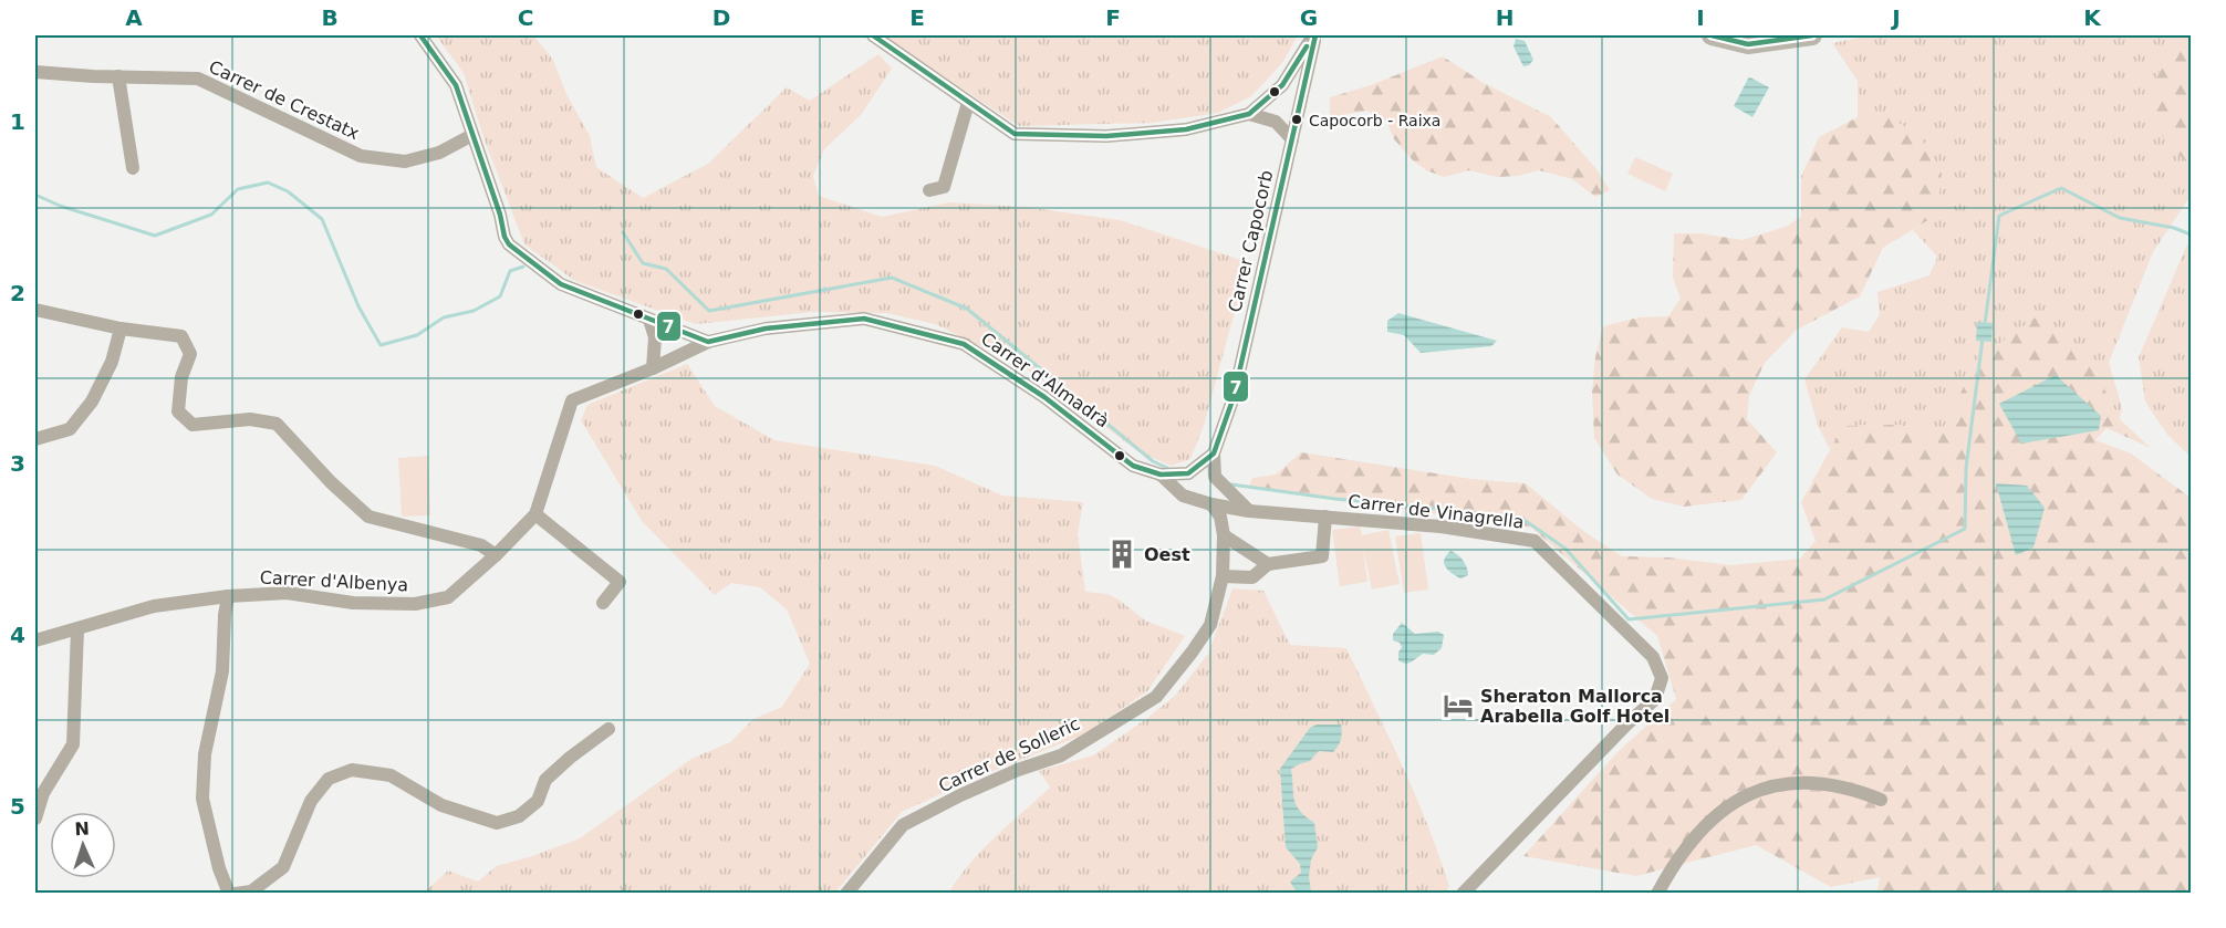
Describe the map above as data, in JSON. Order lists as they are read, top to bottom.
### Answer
{
  "streets": {
    "street": [
      "Carrer de Crestatx",
      "Carrer Capocorb",
      "Carrer d'Almadrà",
      "Carrer de Vinagrella",
      "Carrer d'Albenya",
      "Carrer de Solleric"
    ]
  },
  "crossings": [
    ["Carrer d'Almadrà", "Carrer de Vinagrella"],
    ["Carrer d'Almadrà", "Carrer d'Albenya"],
    ["Carrer de Vinagrella", "Carrer de Solleric"]
  ],
  "places": {
    "other": ["Capocorb - Raixa"],
    "building": ["Oest"],
    "hotel": ["Sheraton Mallorca Arabella Golf Hotel"]
  },
  "lines": ["transit line 7"],
  "north": "top",
  "grid": {
    "columns": [
      "A",
      "B",
      "C",
      "D",
      "E",
      "F",
      "G",
      "H",
      "I",
      "J",
      "K"
    ],
    "rows": [
      "1",
      "2",
      "3",
      "4",
      "5"
    ]
  }
}
